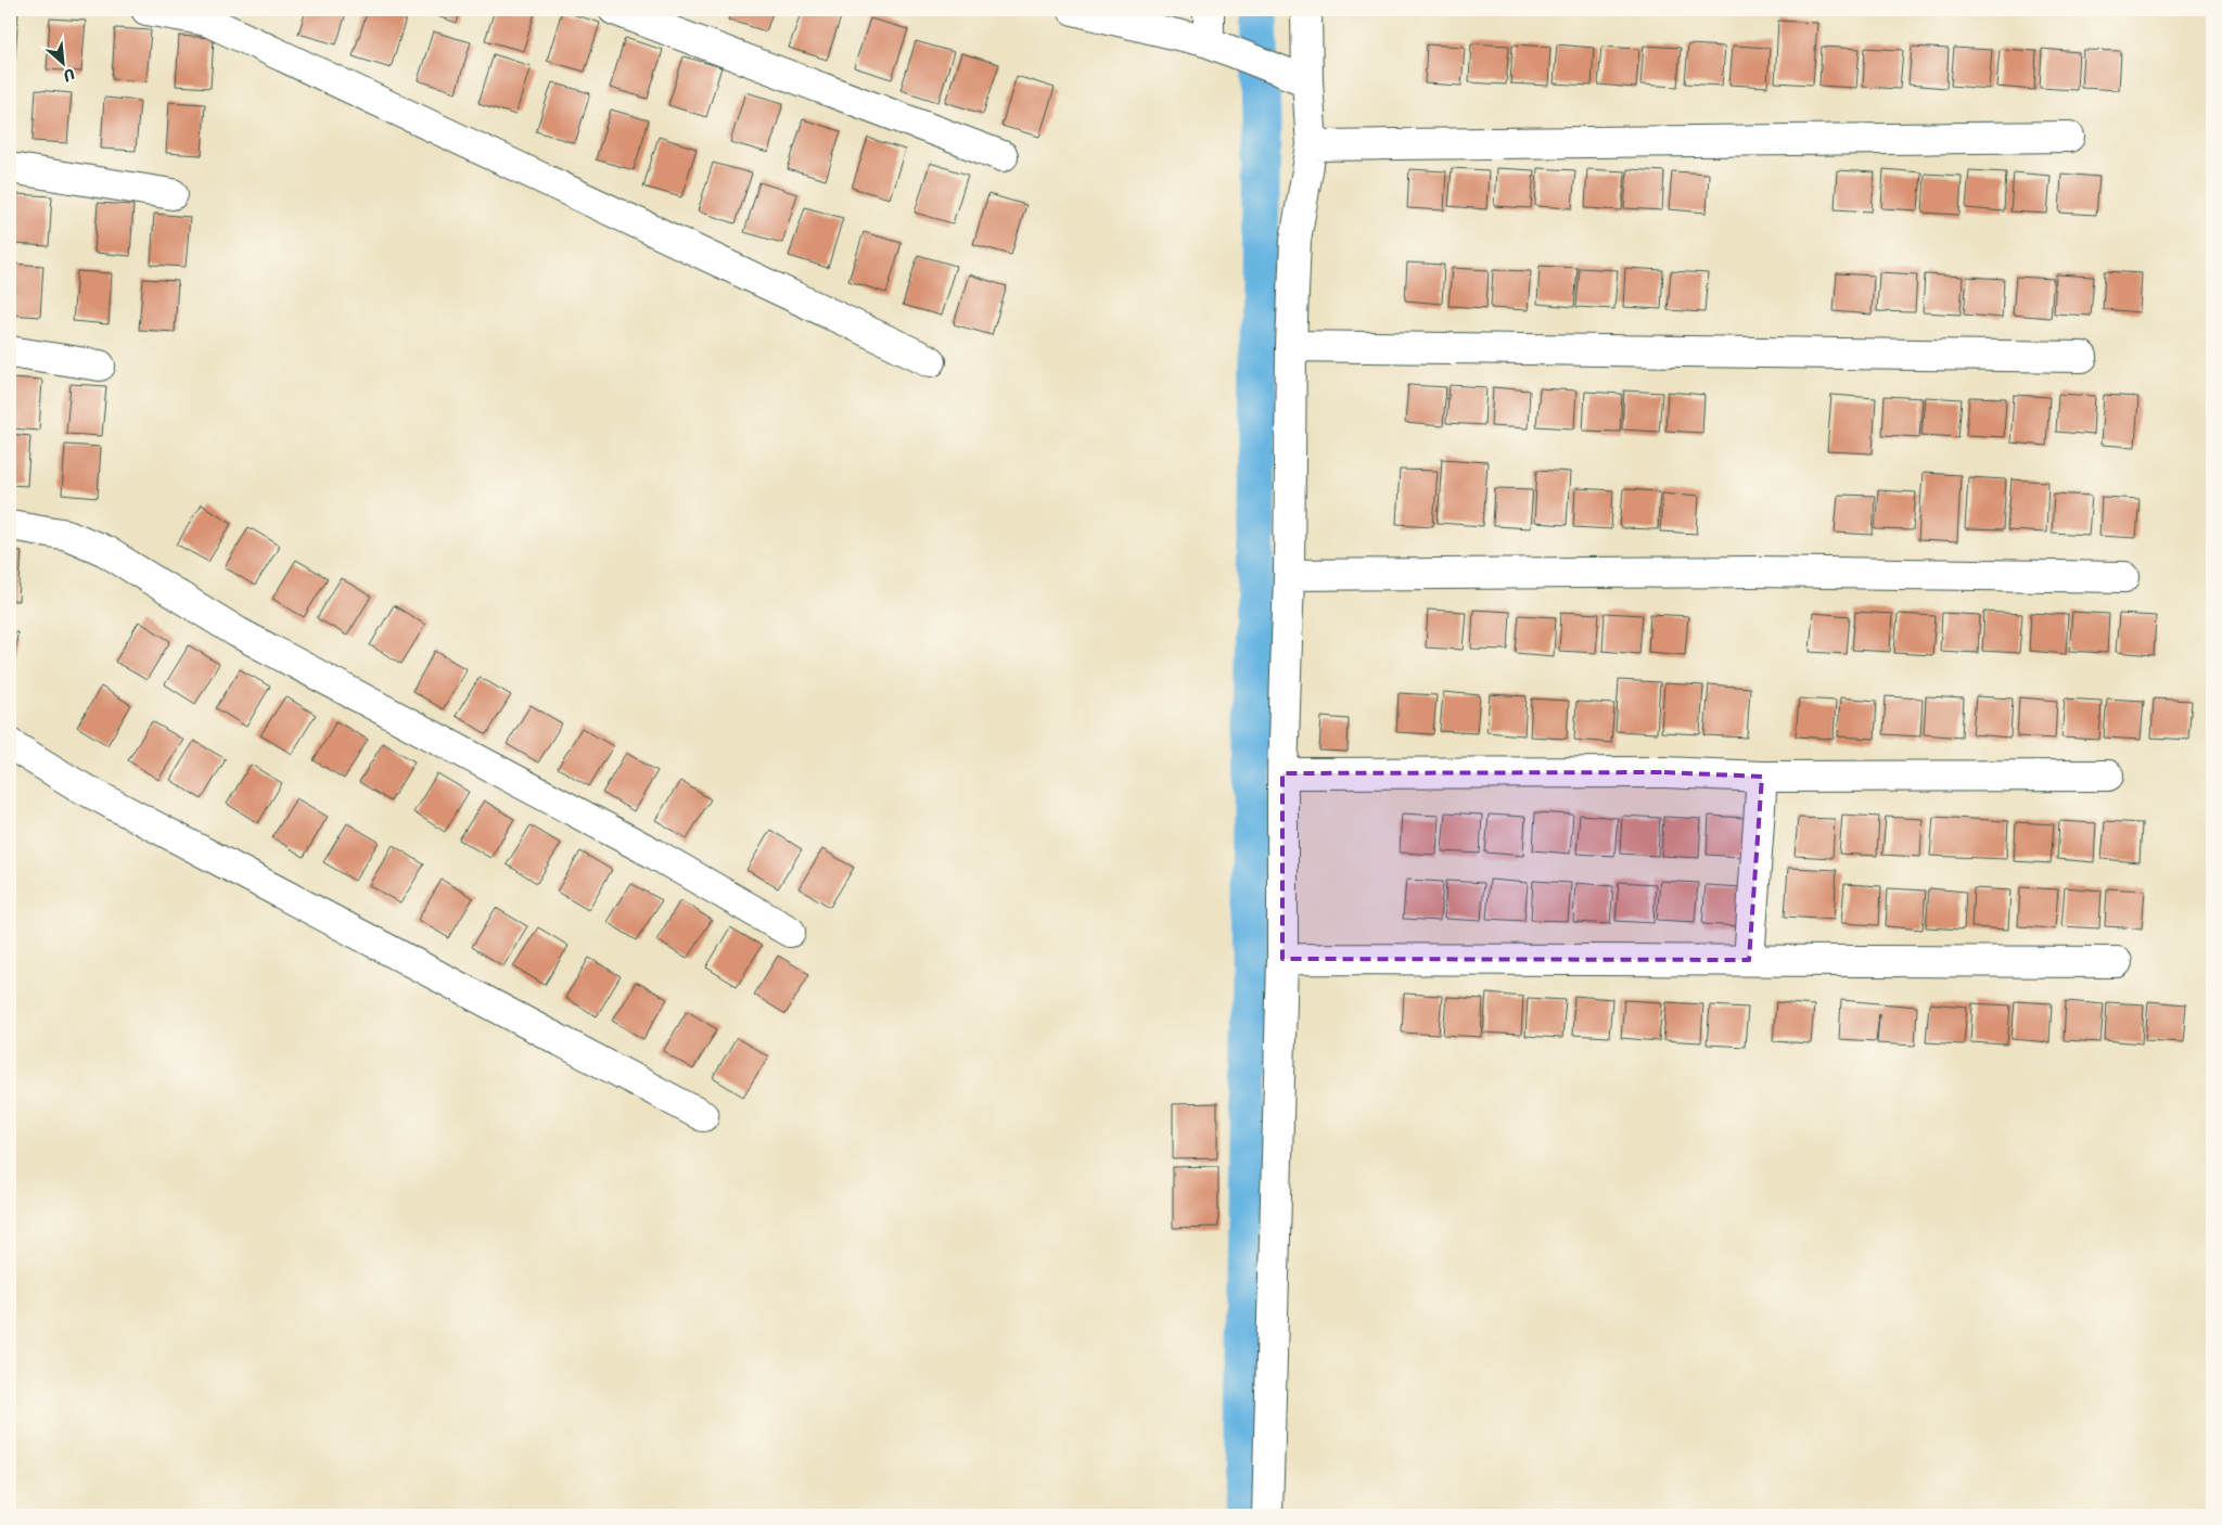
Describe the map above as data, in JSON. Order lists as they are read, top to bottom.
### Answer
{
  "north": "bottom right"
}
